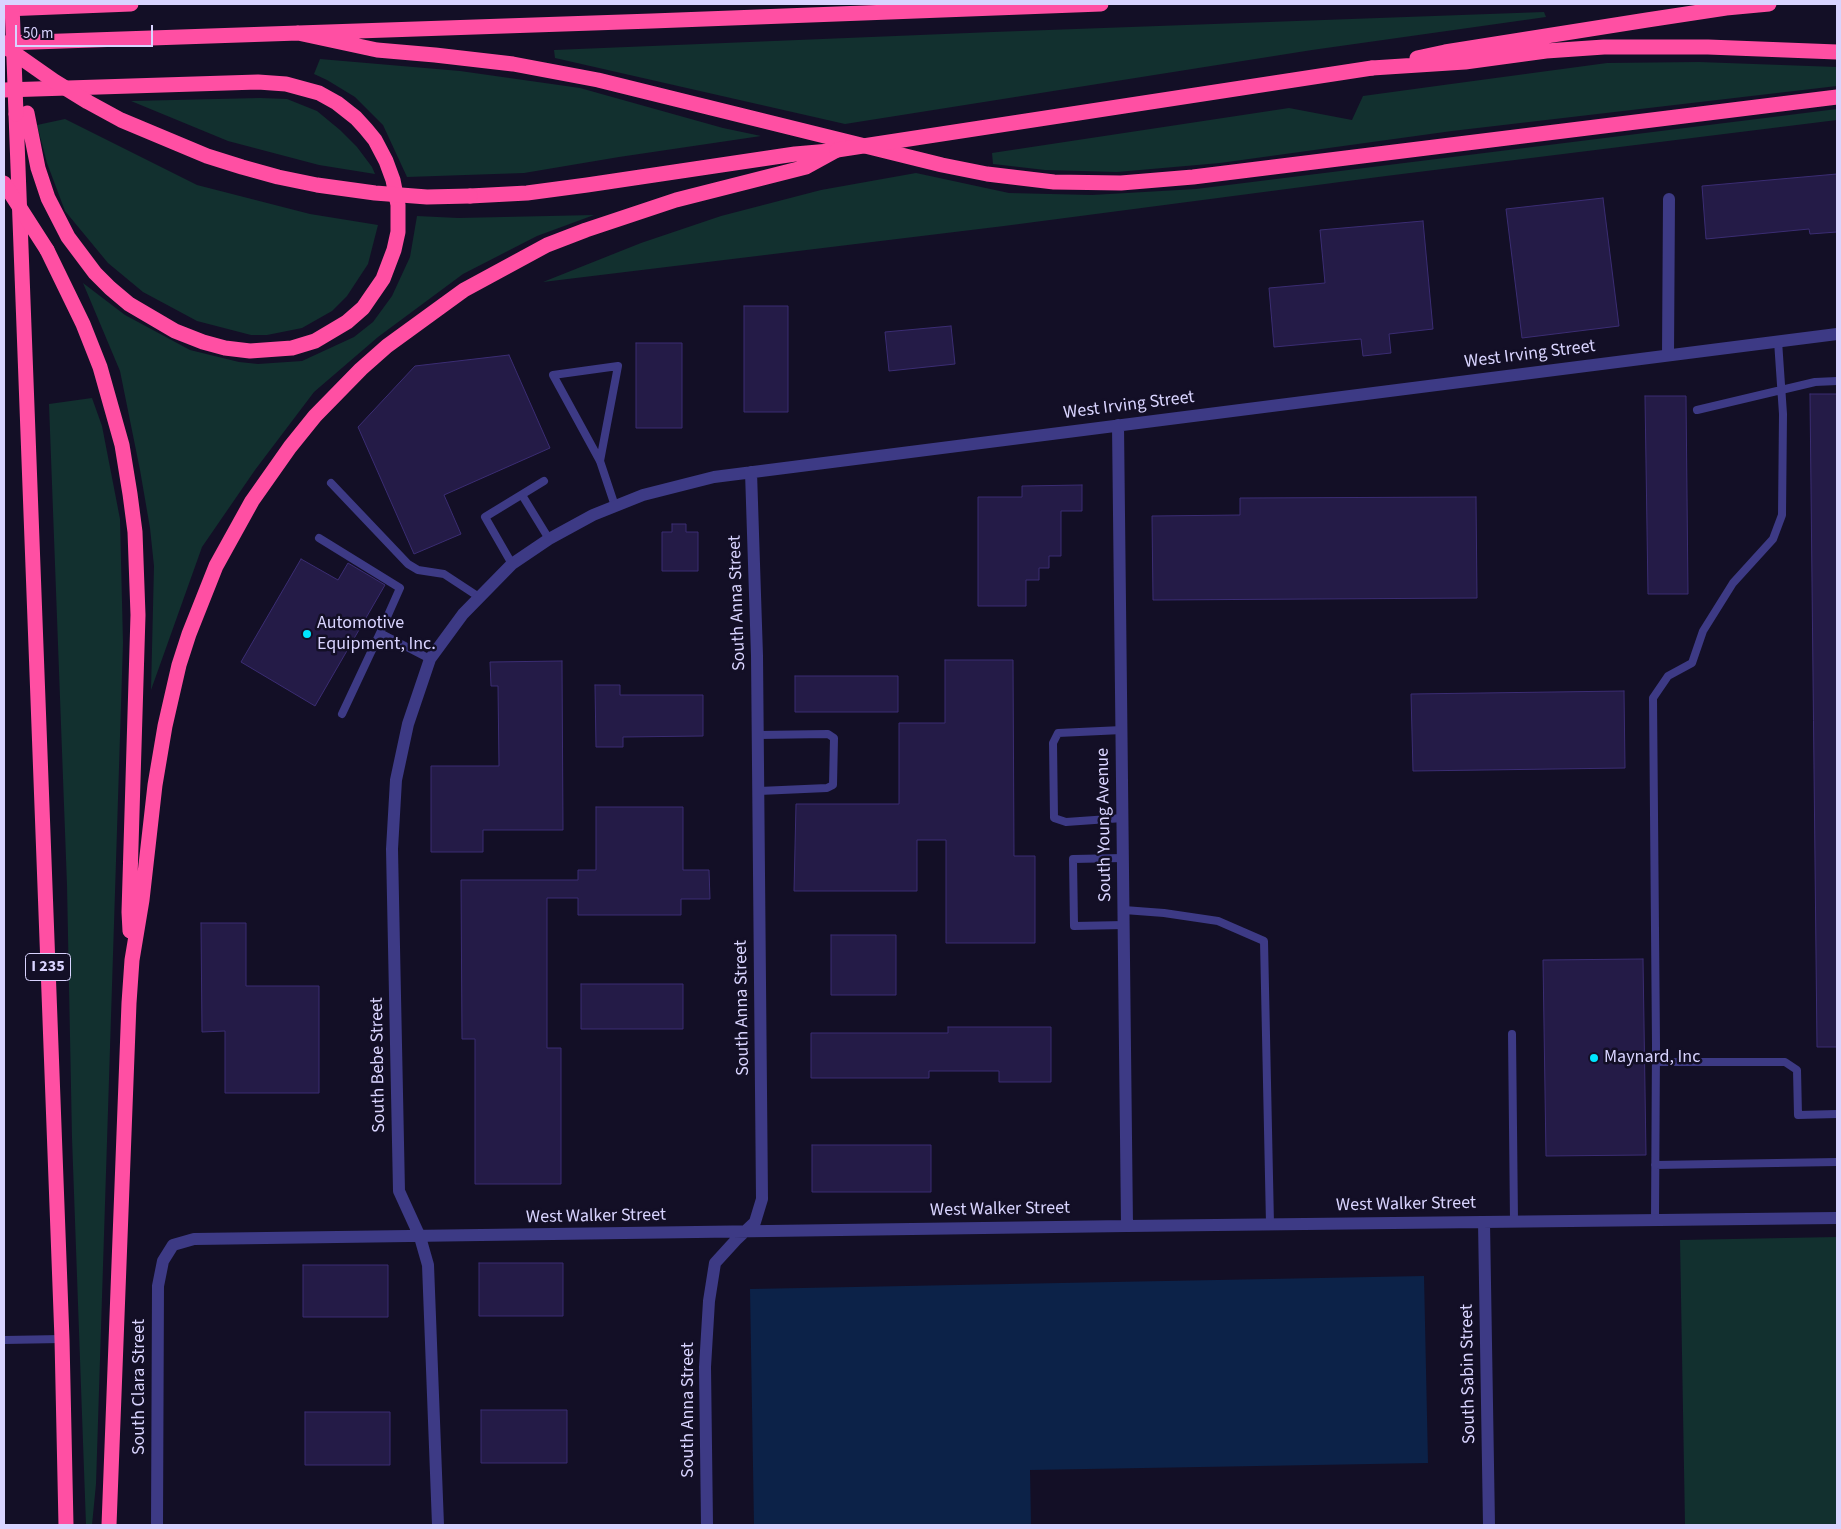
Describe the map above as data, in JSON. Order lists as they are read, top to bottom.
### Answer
{
  "streets": {
    "highway": ["I 235"],
    "street": [
      "West Irving Street",
      "South Anna Street",
      "South Young Avenue",
      "South Bebe Street",
      "West Walker Street",
      "South Sabin Street",
      "South Clara Street"
    ]
  },
  "crossings": [
    ["West Irving Street", "South Anna Street"],
    ["West Irving Street", "South Young Avenue"],
    ["West Irving Street", "South Bebe Street"],
    ["South Anna Street", "West Walker Street"],
    ["South Young Avenue", "West Walker Street"],
    ["South Bebe Street", "West Walker Street"],
    ["West Walker Street", "South Sabin Street"],
    ["West Walker Street", "South Clara Street"]
  ],
  "places": ["Automotive Equipment, Inc.", "Maynard, Inc"],
  "scale_bar": "50 m"
}
